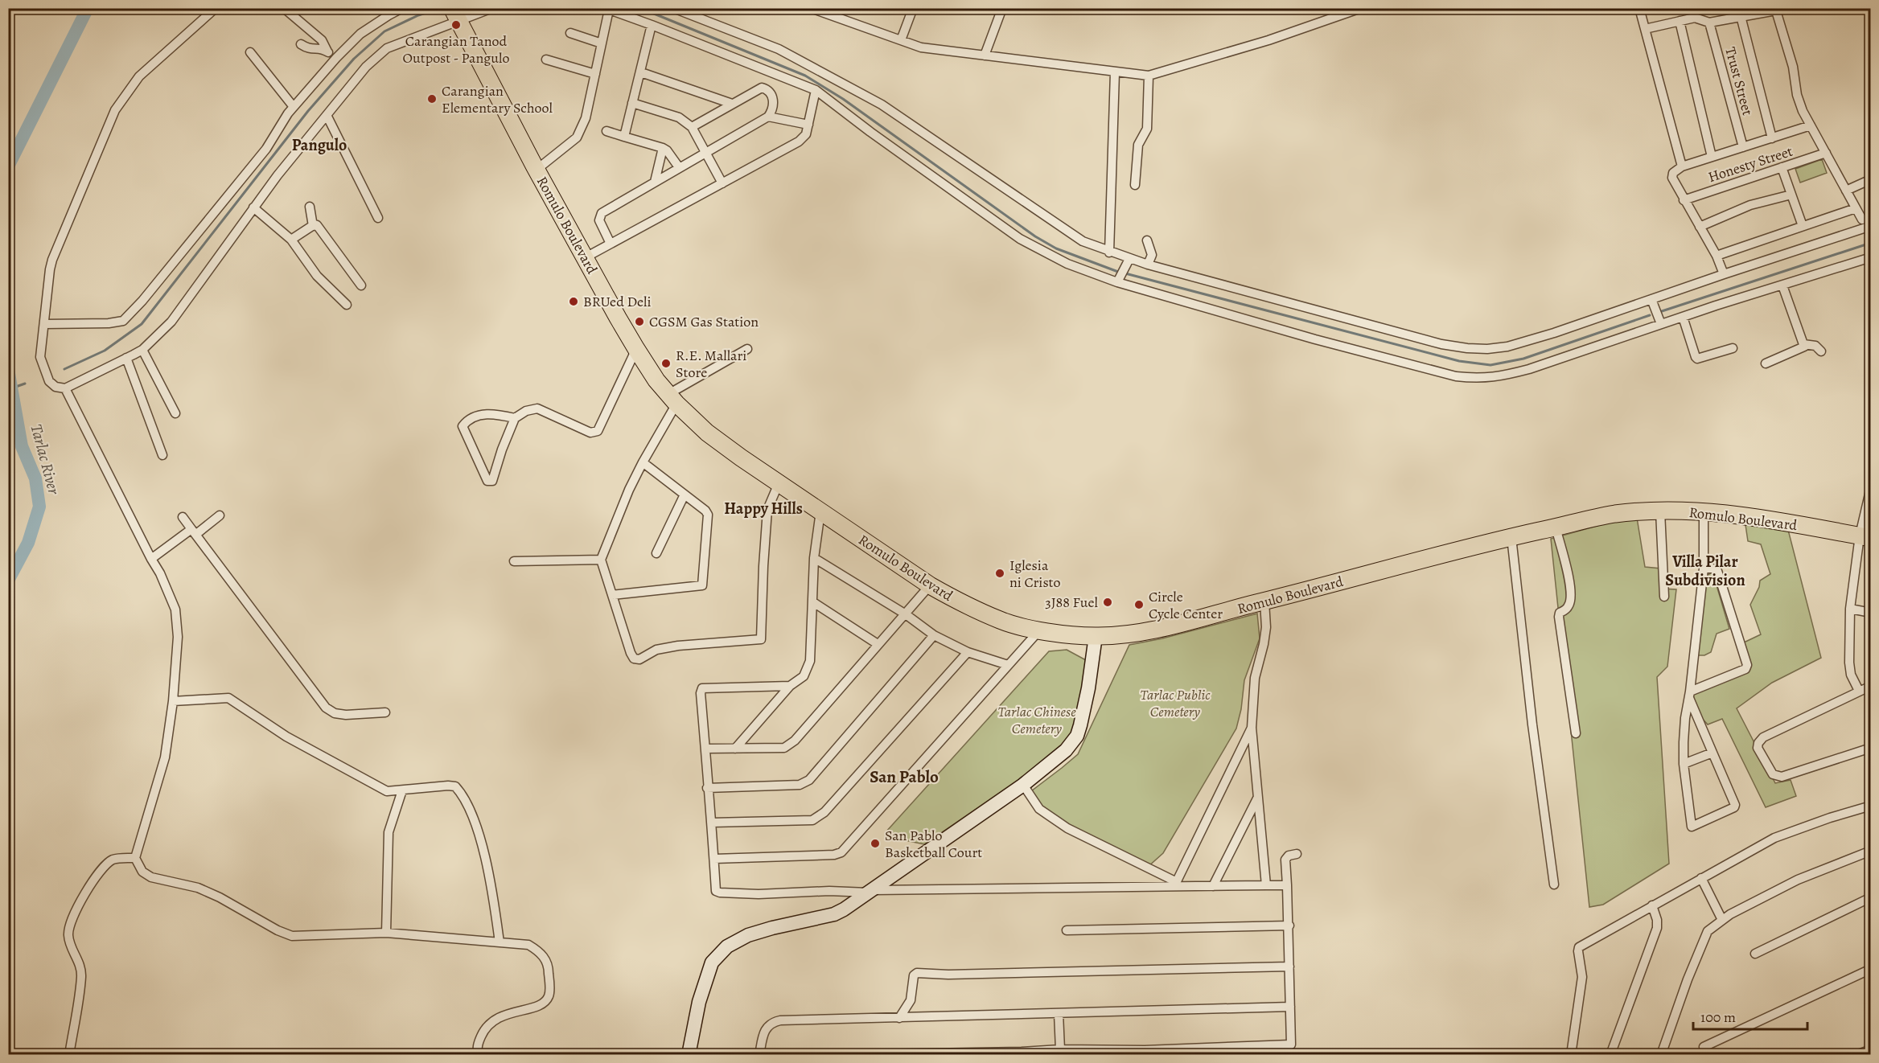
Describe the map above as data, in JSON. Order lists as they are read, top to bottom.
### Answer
{
  "streets": {
    "highway": ["Romulo Boulevard"],
    "street": ["Trust Street", "Honesty Street"]
  },
  "districts": [
    "Pangulo",
    "Happy Hills",
    "Villa Pilar Subdivision",
    "San Pablo"
  ],
  "water": ["Tarlac River"],
  "parks": ["Tarlac Public Cemetery", "Tarlac Chinese Cemetery"],
  "places": [
    "Carangian Tanod Outpost - Pangulo",
    "Carangian Elementary School",
    "BRUed Deli",
    "CGSM Gas Station",
    "R.E. Mallari Store",
    "Iglesia ni Cristo",
    "3J88 Fuel",
    "Circle Cycle Center",
    "San Pablo Basketball Court"
  ],
  "scale_bar": "100 m"
}
